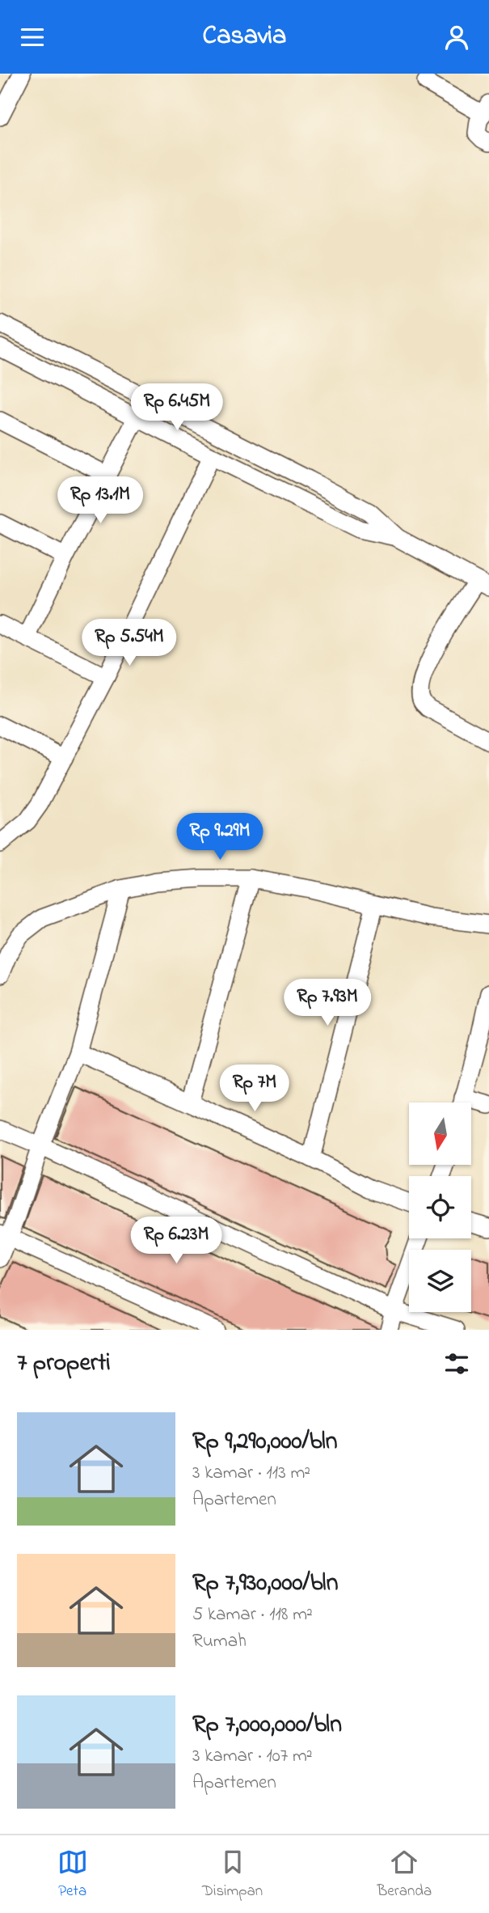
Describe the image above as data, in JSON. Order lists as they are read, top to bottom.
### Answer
{
  "north": "bottom",
  "page": {
    "header": "Casavia",
    "price": [
      "Rp 6.45M",
      "Rp 13.1M",
      "Rp 5.54M",
      "Rp 9.29M",
      "Rp 7.93M",
      "Rp 7M",
      "Rp 6.23M"
    ],
    "heading": "7 properti",
    "list": [
      {
        "name": "Rp 9,290,000/bln",
        "note": "3 kamar · 113 m² · Apartemen"
      },
      {
        "name": "Rp 7,930,000/bln",
        "note": "5 kamar · 118 m² · Rumah"
      },
      {
        "name": "Rp 7,000,000/bln",
        "note": "3 kamar · 107 m² · Apartemen"
      }
    ],
    "tabs": ["Peta", "Disimpan", "Beranda"]
  }
}
